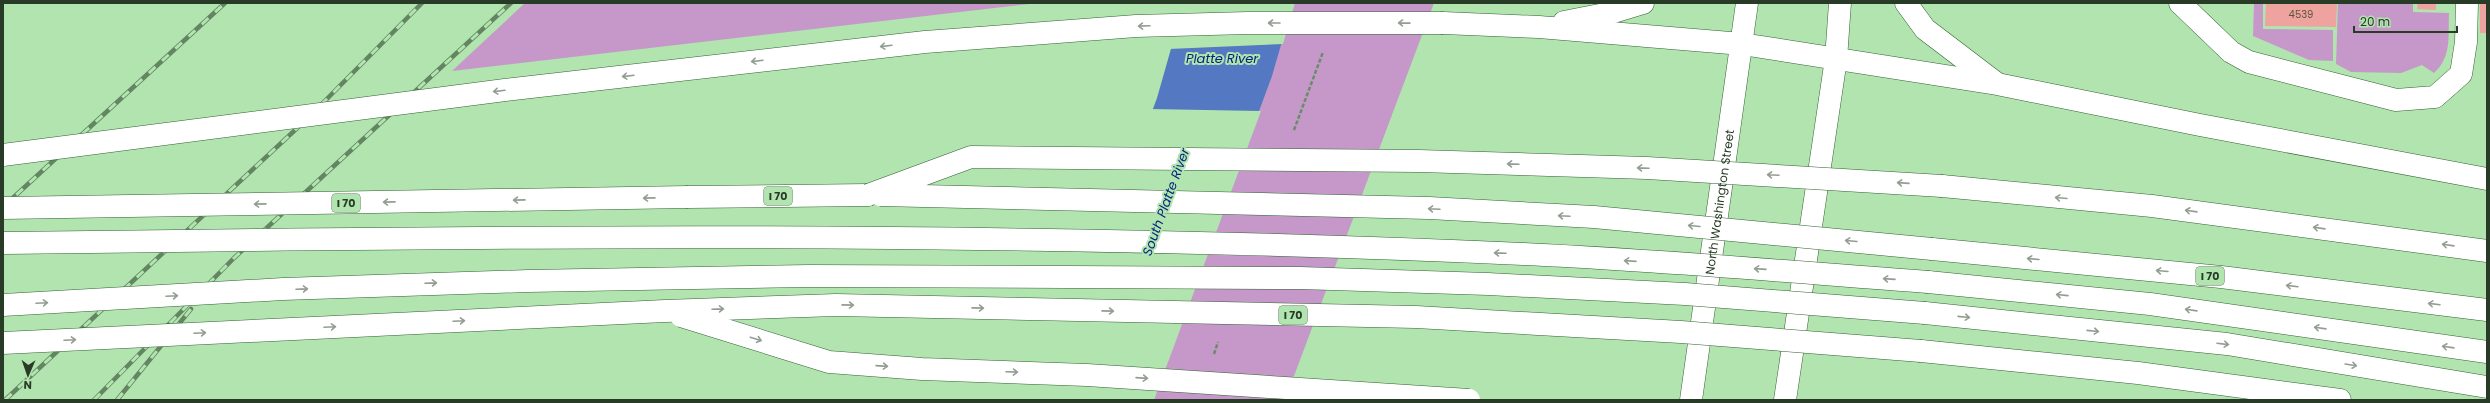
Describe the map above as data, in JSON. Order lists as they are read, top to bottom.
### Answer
{
  "streets": {
    "main road": ["I 70", "North Washington Street"]
  },
  "water": ["Platte River", "South Platte River"],
  "house_numbers": ["4539"],
  "scale_bar": "20 m",
  "north": "bottom"
}
